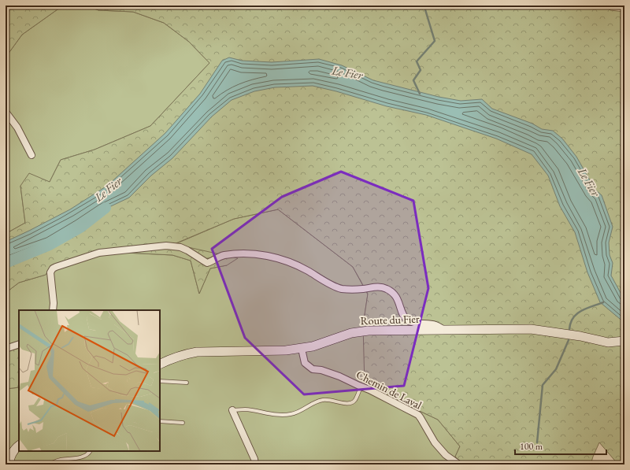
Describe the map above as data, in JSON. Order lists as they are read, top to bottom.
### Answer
{
  "streets": {
    "main road": ["Route du Fier"],
    "street": ["Chemin de Laval"]
  },
  "crossings": [
    ["Route du Fier", "Chemin de Laval"]
  ],
  "water": ["Le Fier"],
  "scale_bar": "100 m"
}
